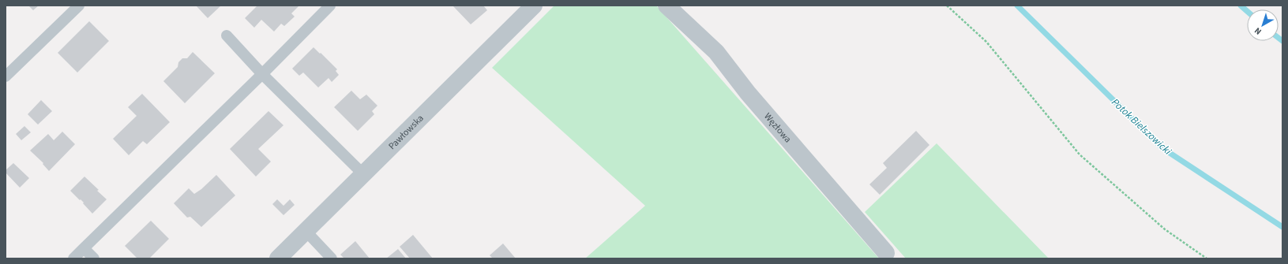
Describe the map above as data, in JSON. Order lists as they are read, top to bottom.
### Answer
{
  "streets": {
    "street": ["Węzłowa", "Pawłowska"]
  },
  "water": ["Potok Bielszowicki"],
  "north": "bottom left"
}
